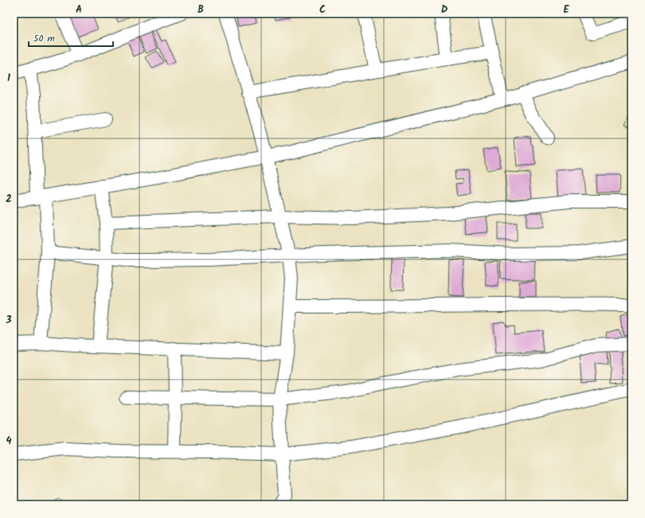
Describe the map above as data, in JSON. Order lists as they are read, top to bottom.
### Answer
{
  "scale_bar": "50 m",
  "grid": {
    "columns": [
      "A",
      "B",
      "C",
      "D",
      "E"
    ],
    "rows": [
      "1",
      "2",
      "3",
      "4"
    ]
  }
}
